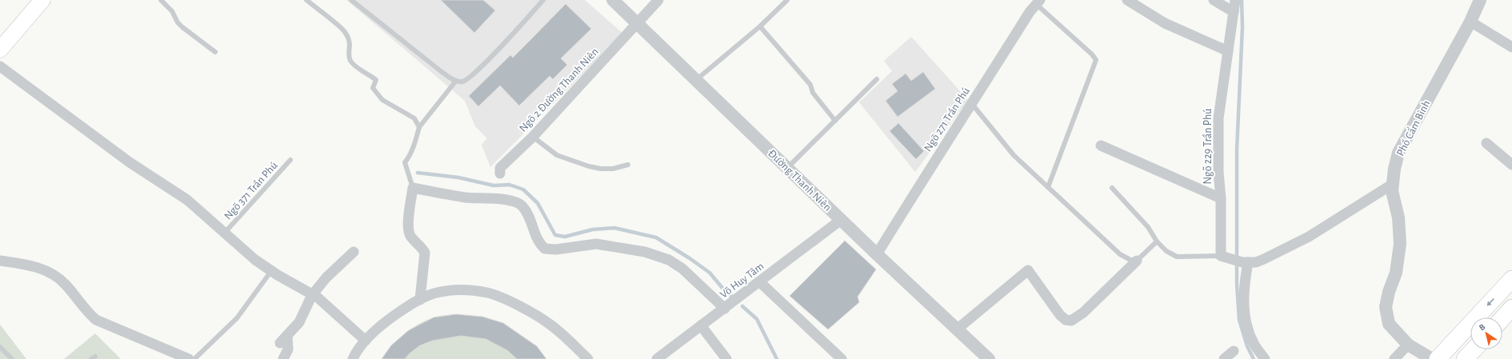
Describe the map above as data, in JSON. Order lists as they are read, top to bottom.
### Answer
{
  "streets": {
    "street": [
      "Ngõ 2 Đường Thanh Niên",
      "Ngõ 271 Trần Phú",
      "Phố Cẩm Bình",
      "Ngõ 229 Trần Phú",
      "Đường Thanh Niên",
      "Võ Huy Tâm"
    ],
    "lane": ["Ngõ 371 Trần Phú"]
  },
  "crossings": [
    ["Ngõ 2 Đường Thanh Niên", "Đường Thanh Niên"],
    ["Ngõ 271 Trần Phú", "Đường Thanh Niên"],
    ["Đường Thanh Niên", "Võ Huy Tâm"]
  ],
  "north": "top left"
}
